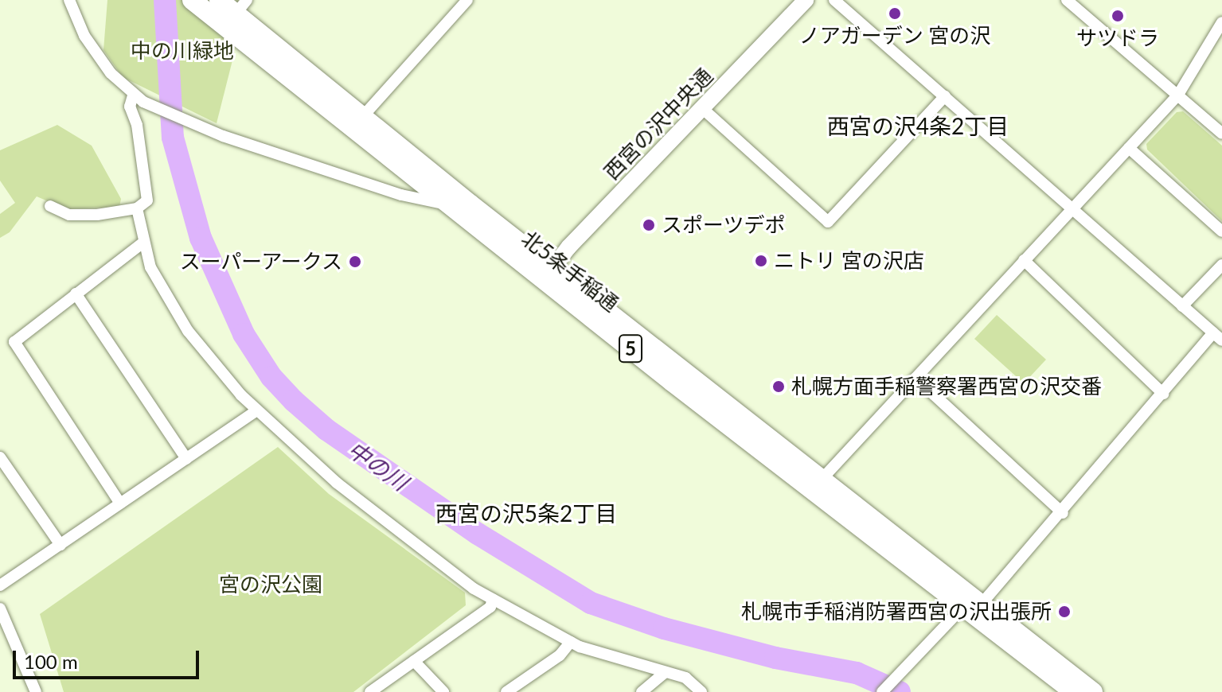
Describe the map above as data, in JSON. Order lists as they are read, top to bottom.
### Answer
{
  "streets": {
    "highway": ["北5条手稲通", "5"],
    "street": ["西宮の沢中央通"]
  },
  "crossings": [
    ["西宮の沢中央通", "北5条手稲通"]
  ],
  "districts": ["西宮の沢4条2丁目", "西宮の沢5条2丁目"],
  "water": ["中の川"],
  "parks": ["中の川緑地", "宮の沢公園"],
  "places": [
    "ノアガーデン 宮の沢",
    "サツドラ",
    "スポーツデポ",
    "ニトリ 宮の沢店",
    "スーパーアークス",
    "札幌方面手稲警察署西宮の沢交番",
    "札幌市手稲消防署西宮の沢出張所"
  ],
  "scale_bar": "100 m"
}
